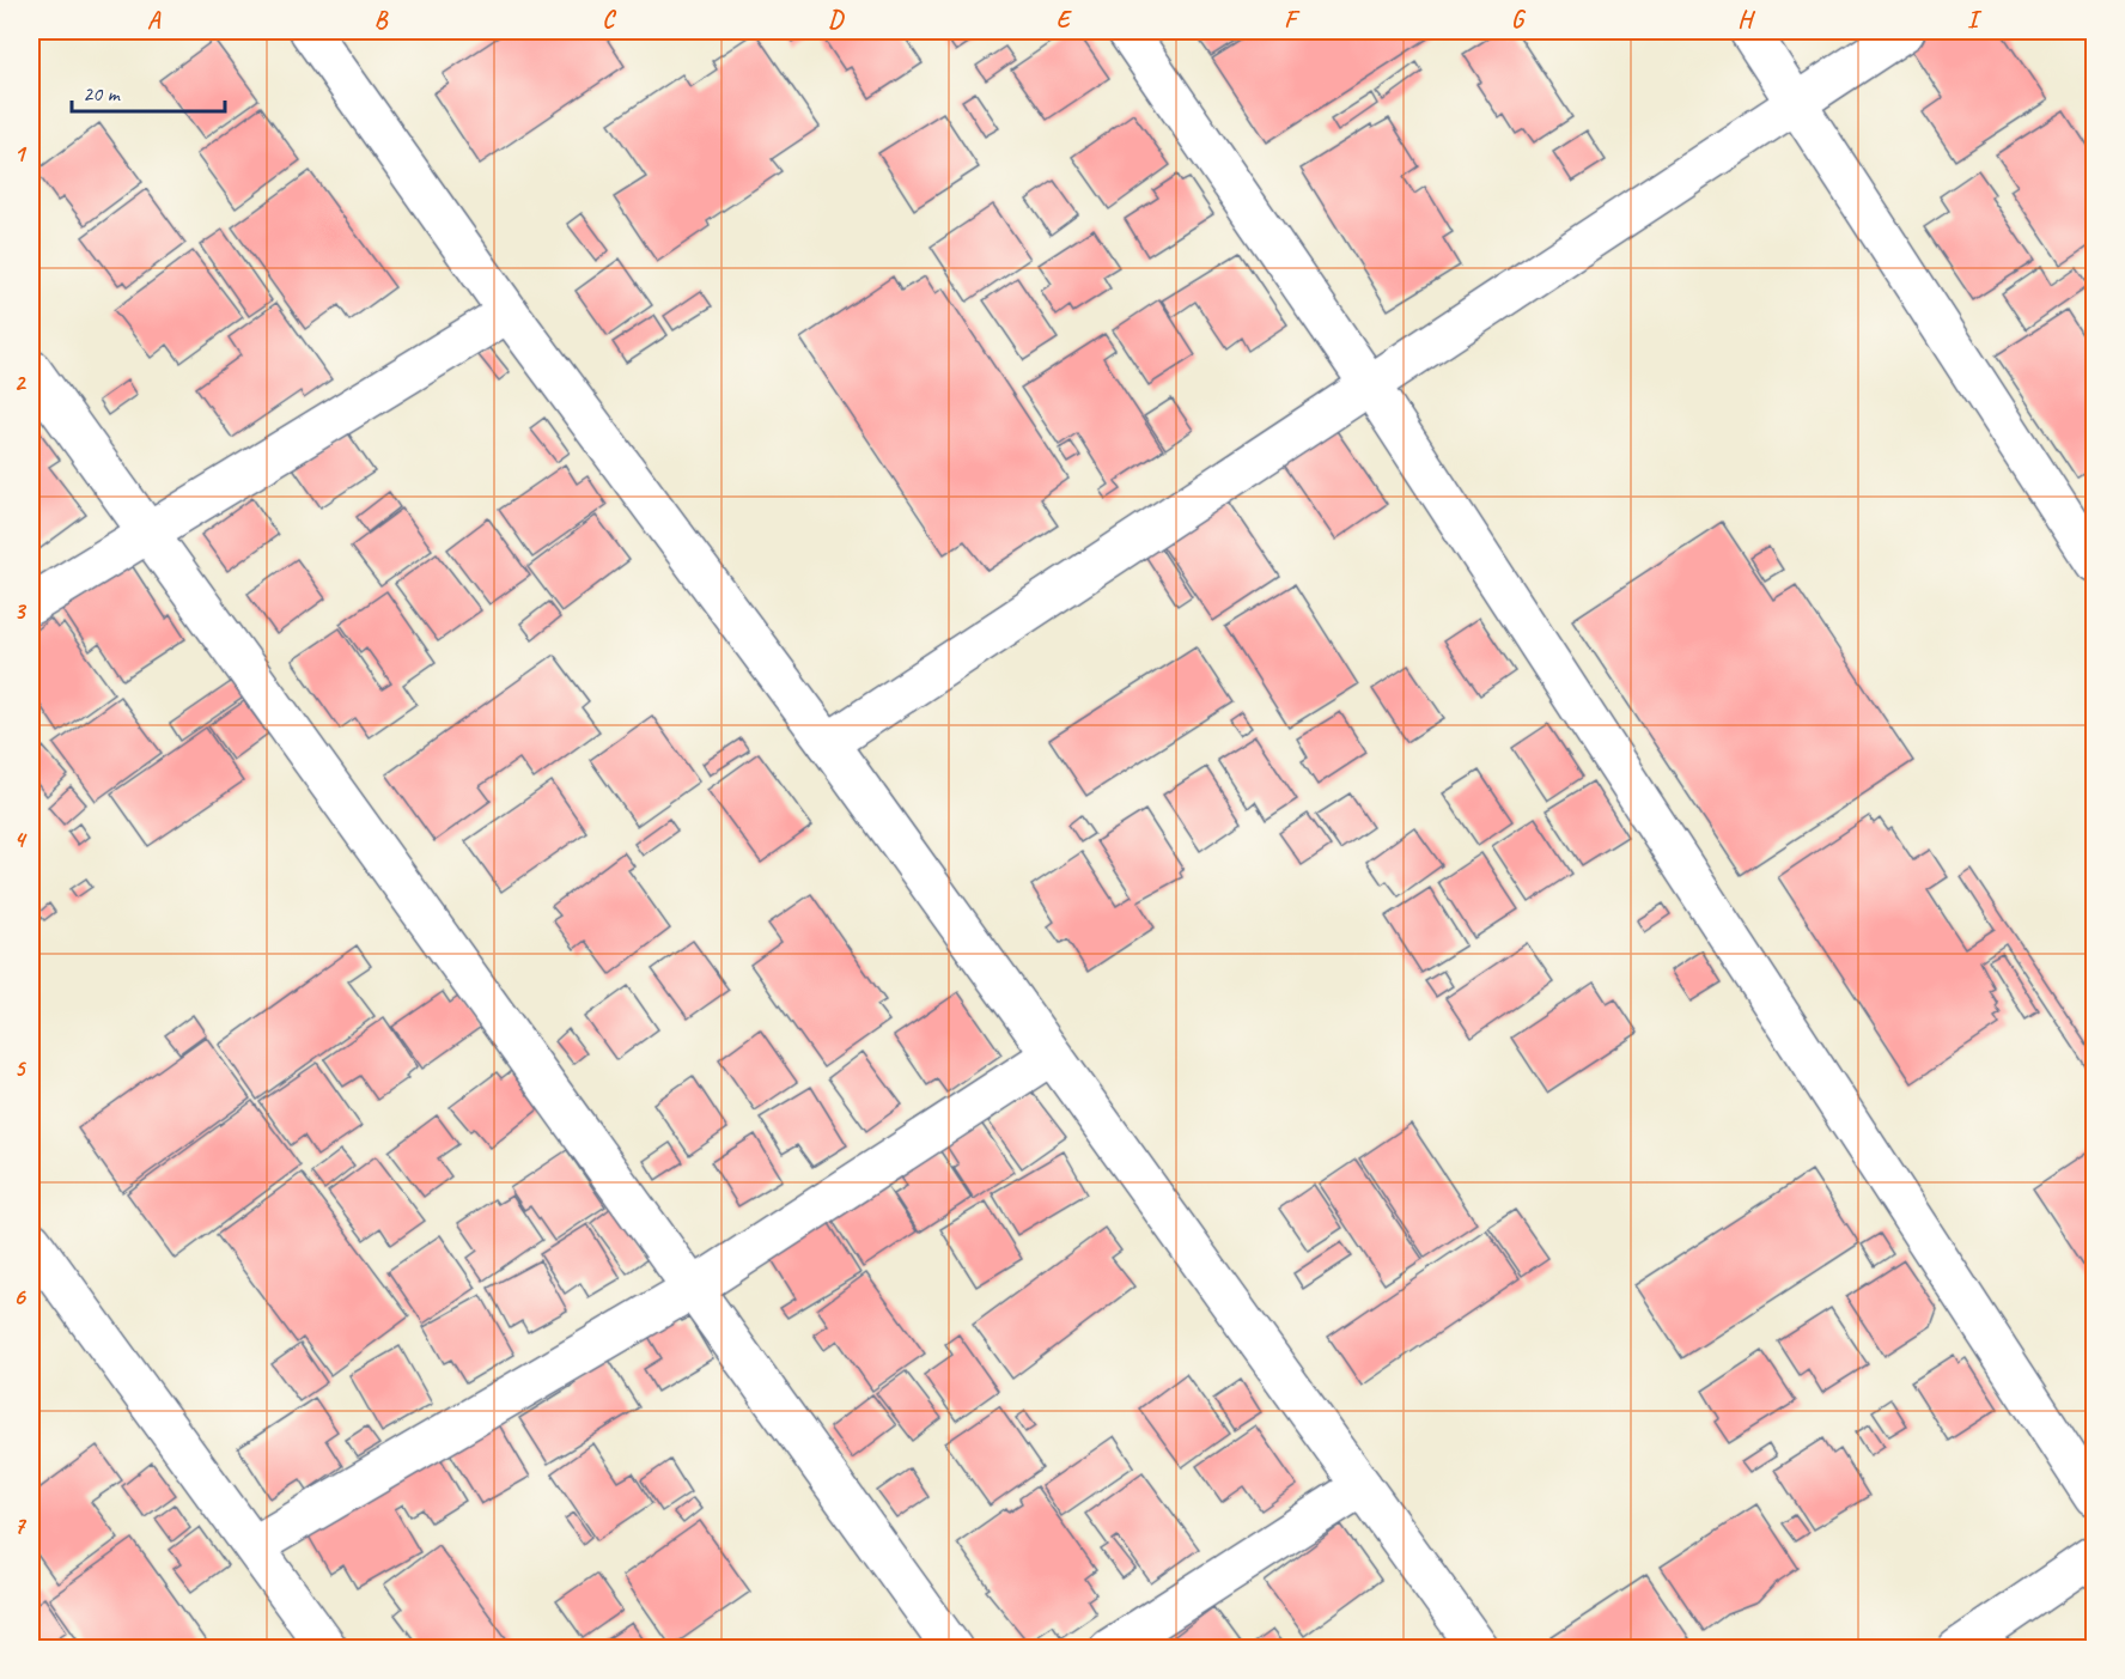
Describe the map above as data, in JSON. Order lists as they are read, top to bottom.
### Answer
{
  "scale_bar": "20 m",
  "grid": {
    "columns": [
      "A",
      "B",
      "C",
      "D",
      "E",
      "F",
      "G",
      "H",
      "I"
    ],
    "rows": [
      "1",
      "2",
      "3",
      "4",
      "5",
      "6",
      "7"
    ]
  }
}
